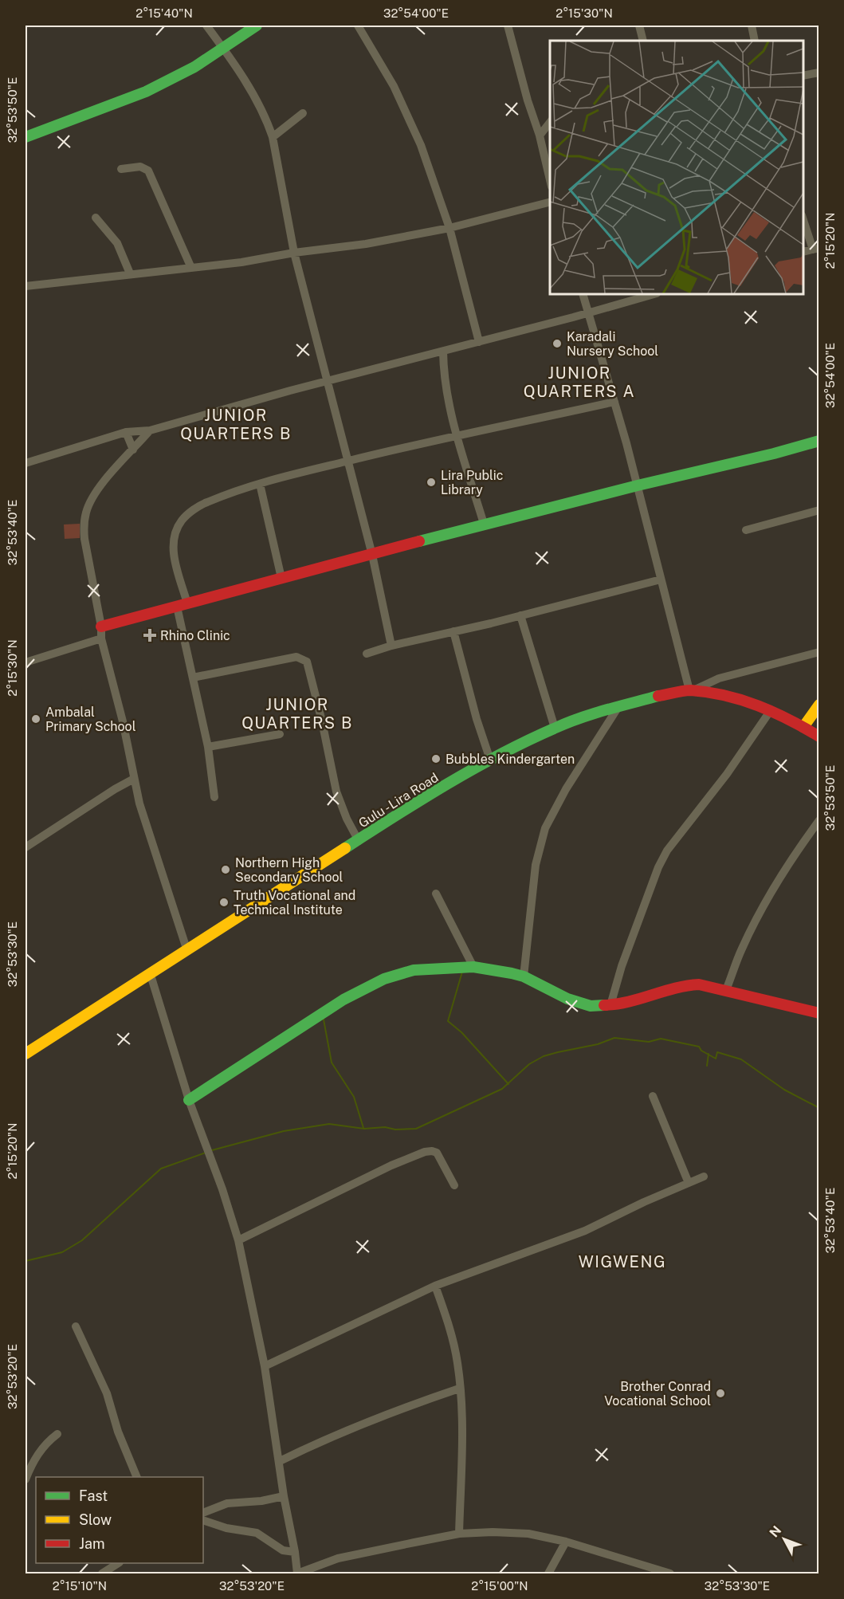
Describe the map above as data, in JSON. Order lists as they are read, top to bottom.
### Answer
{
  "streets": {
    "street": ["Gulu - Lira Road"]
  },
  "districts": [
    "JUNIOR QUARTERS A",
    "JUNIOR QUARTERS B",
    "JUNIOR QUARTERS B",
    "WIGWENG"
  ],
  "places": {
    "other": [
      "Karadali Nursery School",
      "Lira Public Library",
      "Ambalal Primary School",
      "Bubbles Kindergarten",
      "Northern High Secondary School",
      "Truth Vocational and Technical Institute",
      "Brother Conrad Vocational School"
    ],
    "health": ["Rhino Clinic"]
  },
  "legend": ["Fast", "Slow", "Jam"],
  "north": "top left",
  "coordinates": [
    "2°15'40\"N",
    "32°54'00\"E",
    "2°15'30\"N",
    "32°53'50\"E",
    "2°15'20\"N",
    "32°53'40\"E",
    "32°53'30\"E",
    "32°53'20\"E",
    "2°15'10\"N",
    "2°15'00\"N"
  ]
}
